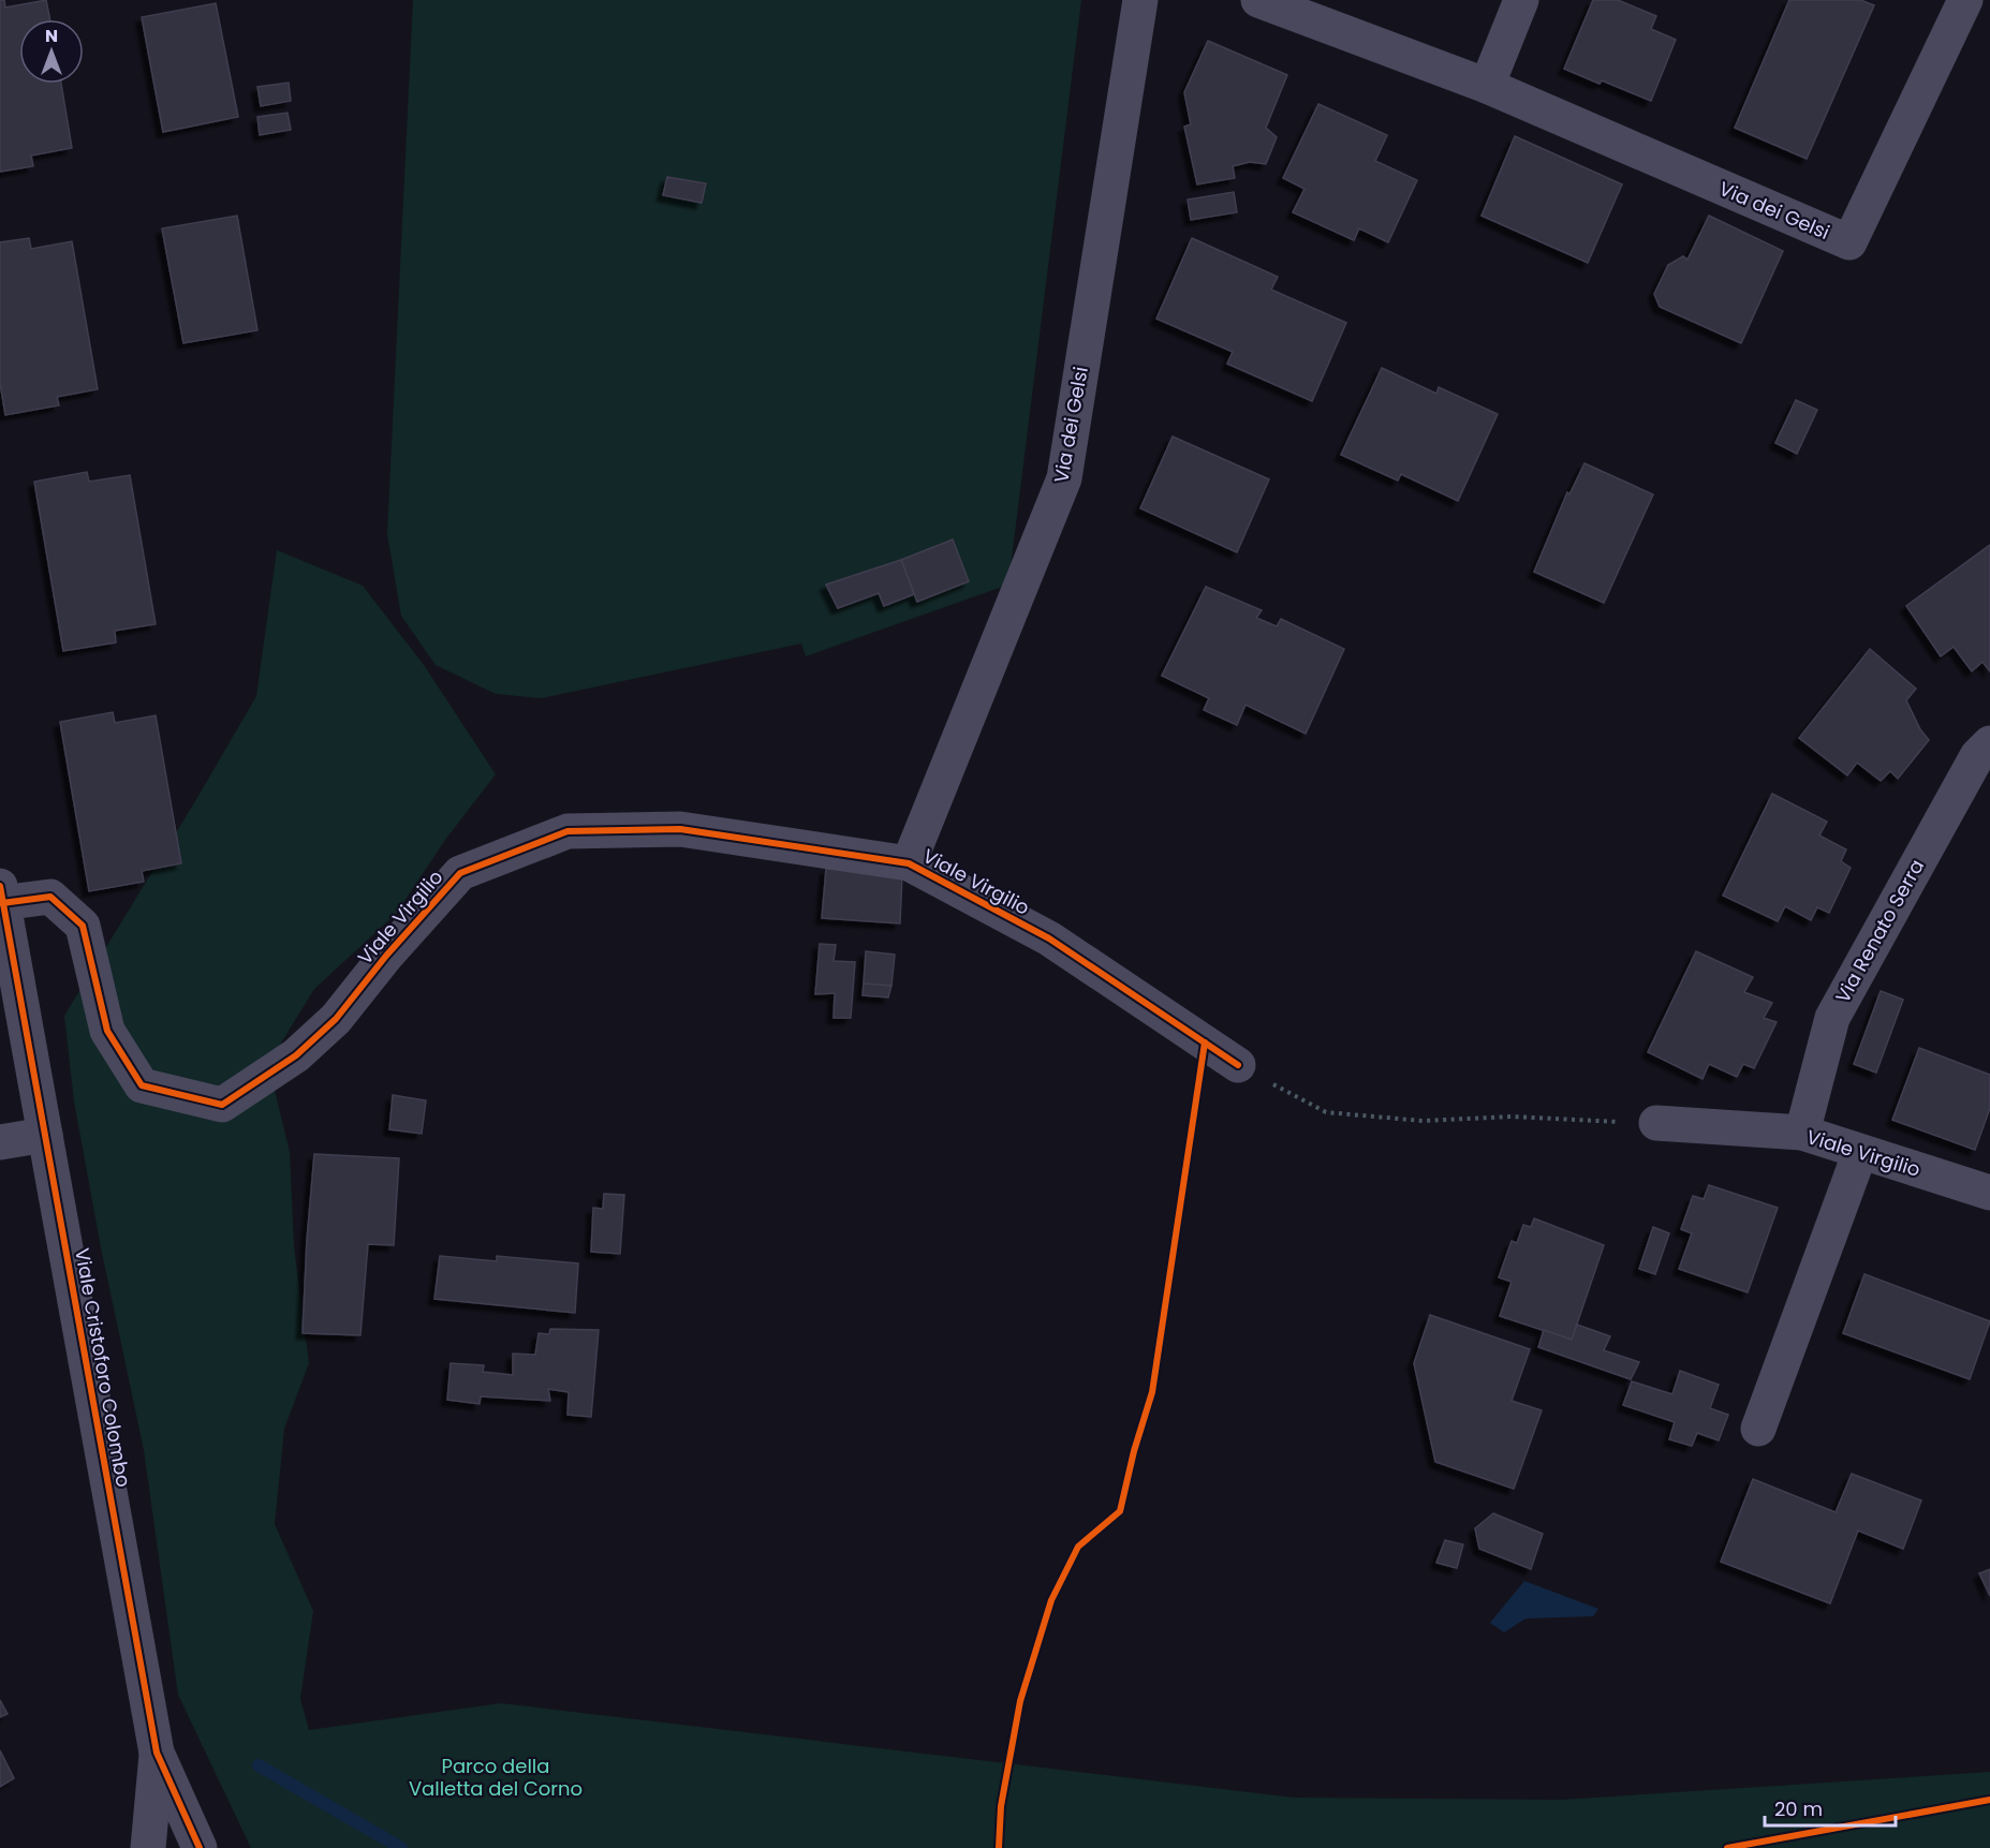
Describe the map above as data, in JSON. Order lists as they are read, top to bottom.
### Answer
{
  "streets": {
    "street": [
      "Via dei Gelsi",
      "Viale Virgilio",
      "Via Renato Serra",
      "Viale Cristoforo Colombo"
    ]
  },
  "crossings": [
    ["Via dei Gelsi", "Viale Virgilio"],
    ["Viale Virgilio", "Via Renato Serra"],
    ["Viale Virgilio", "Viale Cristoforo Colombo"]
  ],
  "parks": ["Parco della Valletta del Corno"],
  "scale_bar": "20 m",
  "north": "top"
}
